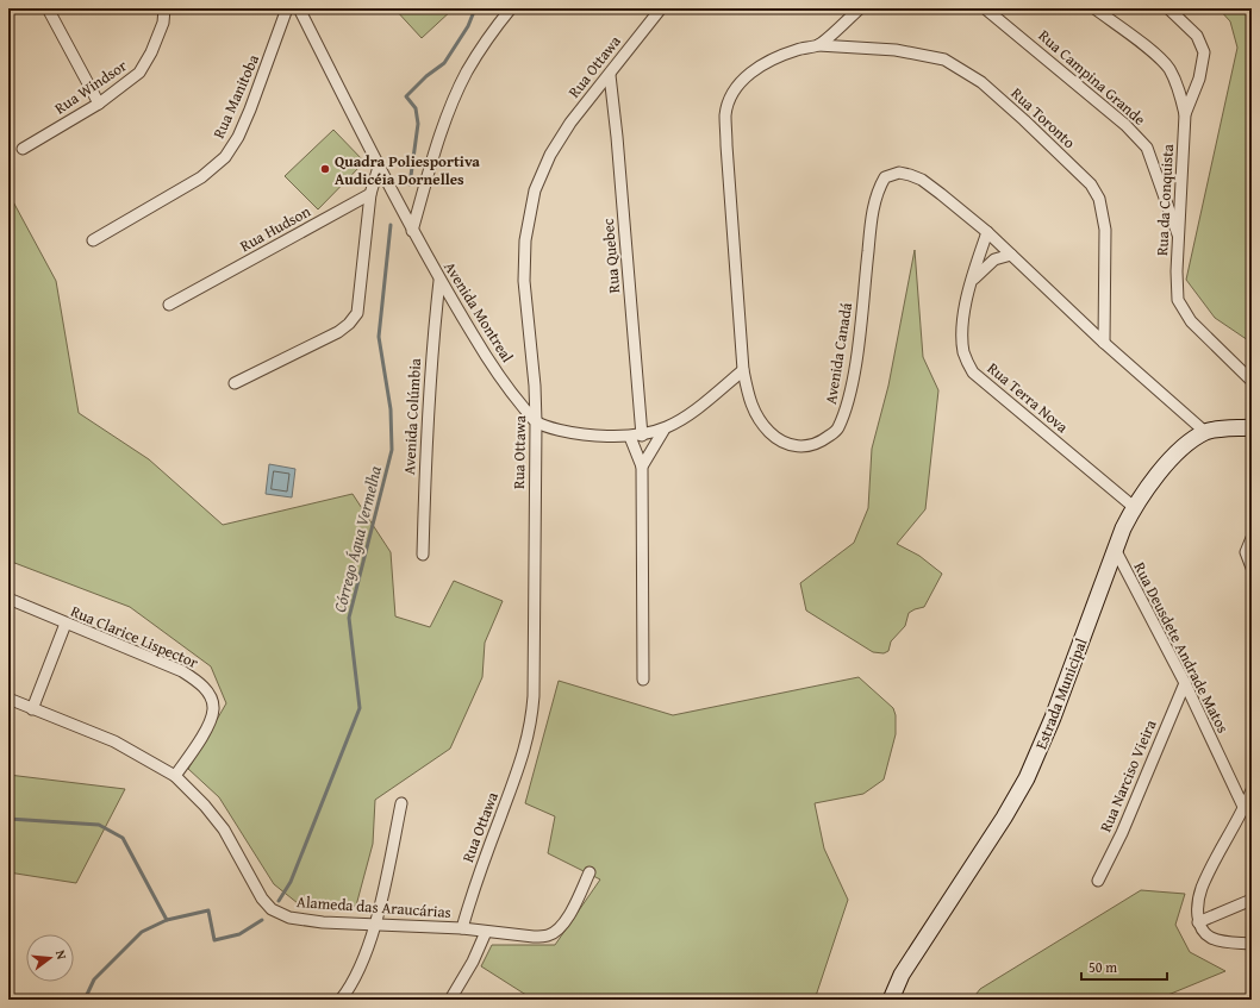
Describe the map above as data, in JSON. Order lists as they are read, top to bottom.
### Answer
{
  "streets": {
    "main road": ["Estrada Municipal"],
    "street": [
      "Rua Ottawa",
      "Rua Campina Grande",
      "Rua Windsor",
      "Rua Manitoba",
      "Rua Toronto",
      "Rua da Conquista",
      "Rua Hudson",
      "Rua Quebec",
      "Avenida Montreal",
      "Avenida Canadá",
      "Rua Terra Nova",
      "Avenida Colúmbia",
      "Rua Clarice Lispector",
      "Rua Deusdete Andrade Matos",
      "Rua Narciso Vieira",
      "Alameda das Araucárias"
    ]
  },
  "crossings": [
    ["Rua Ottawa", "Rua Quebec"],
    ["Rua Ottawa", "Avenida Montreal"],
    ["Rua Ottawa", "Alameda das Araucárias"],
    ["Rua Campina Grande", "Rua da Conquista"],
    ["Rua Toronto", "Avenida Canadá"],
    ["Avenida Montreal", "Avenida Colúmbia"],
    ["Avenida Canadá", "Rua Terra Nova"],
    ["Avenida Canadá", "Estrada Municipal"],
    ["Rua Terra Nova", "Estrada Municipal"],
    ["Rua Clarice Lispector", "Alameda das Araucárias"],
    ["Rua Deusdete Andrade Matos", "Estrada Municipal"],
    ["Rua Deusdete Andrade Matos", "Rua Narciso Vieira"]
  ],
  "water": ["Córrego Água Vermelha"],
  "places": ["Quadra Poliesportiva Audicéia Dornelles"],
  "scale_bar": "50 m",
  "north": "right"
}
